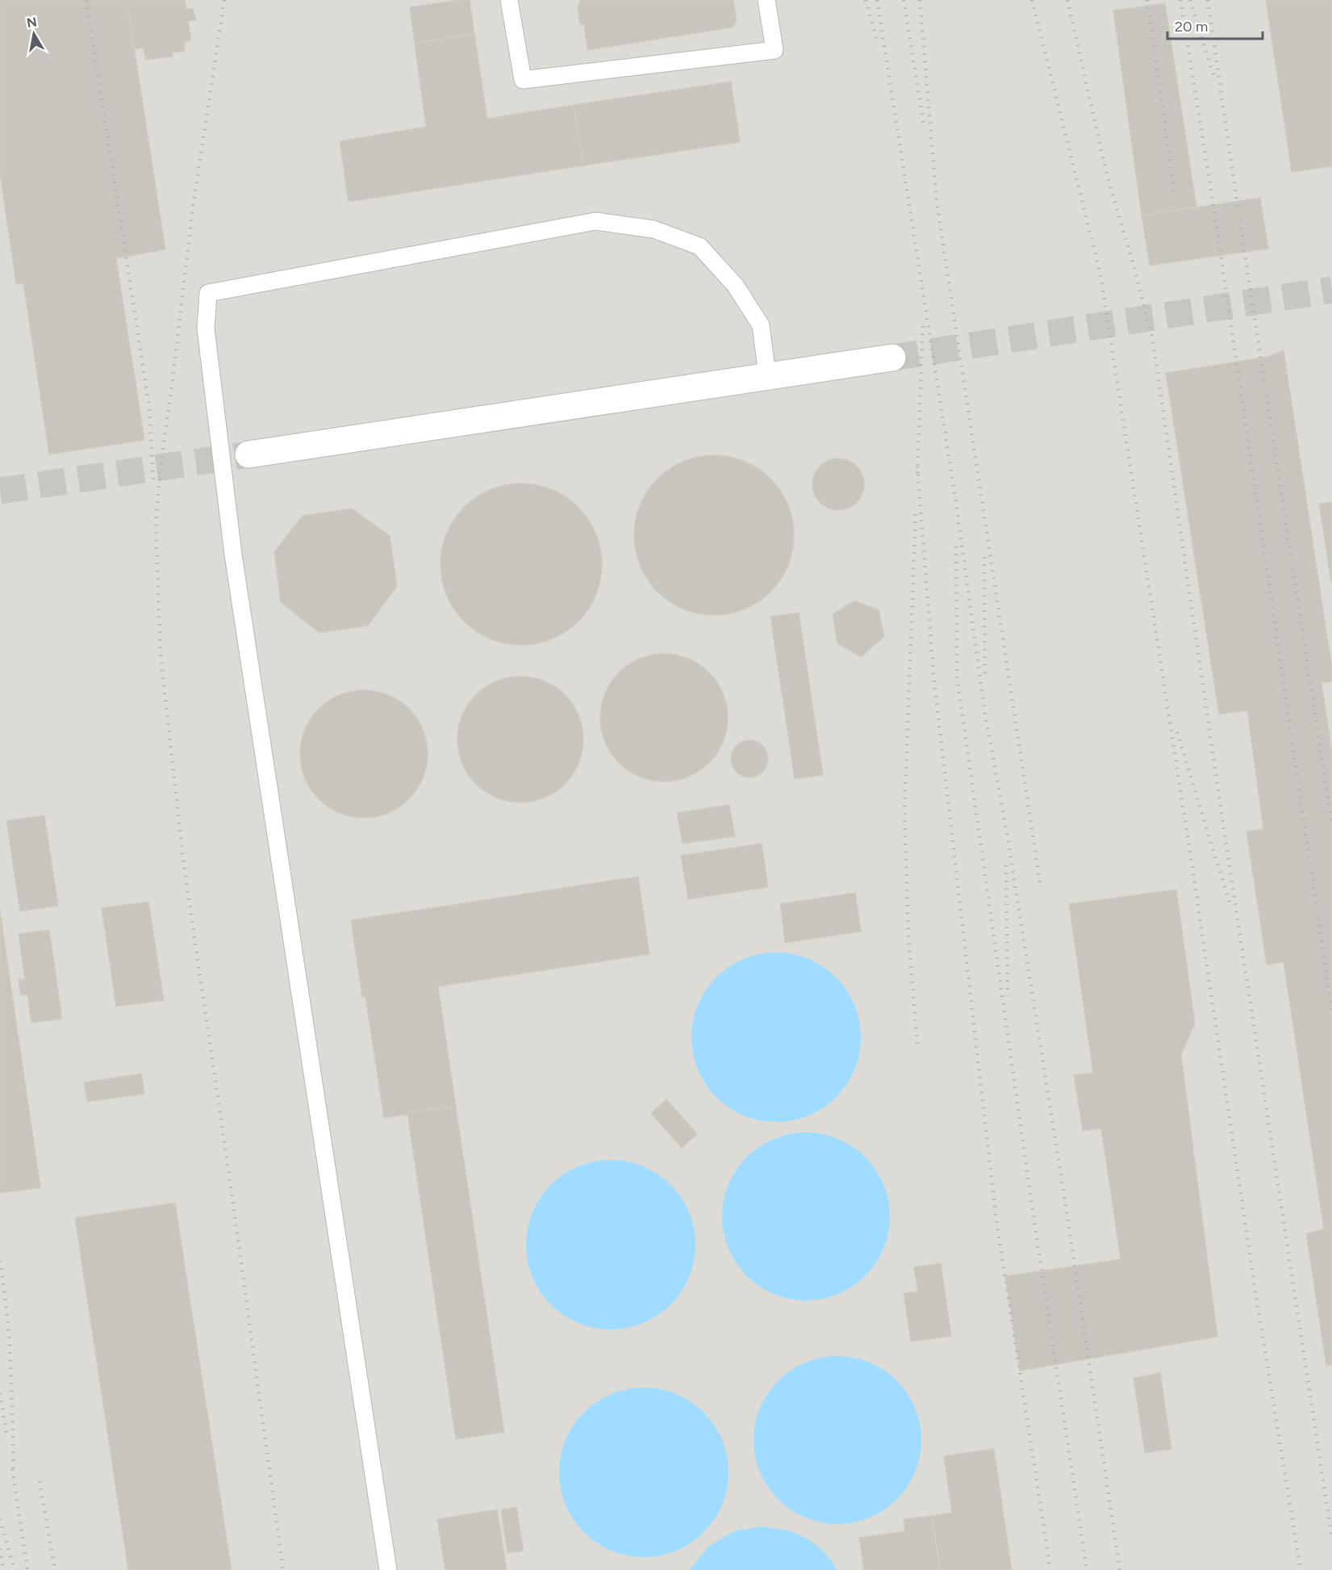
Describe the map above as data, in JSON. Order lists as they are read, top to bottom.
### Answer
{
  "scale_bar": "20 m",
  "north": "top"
}
